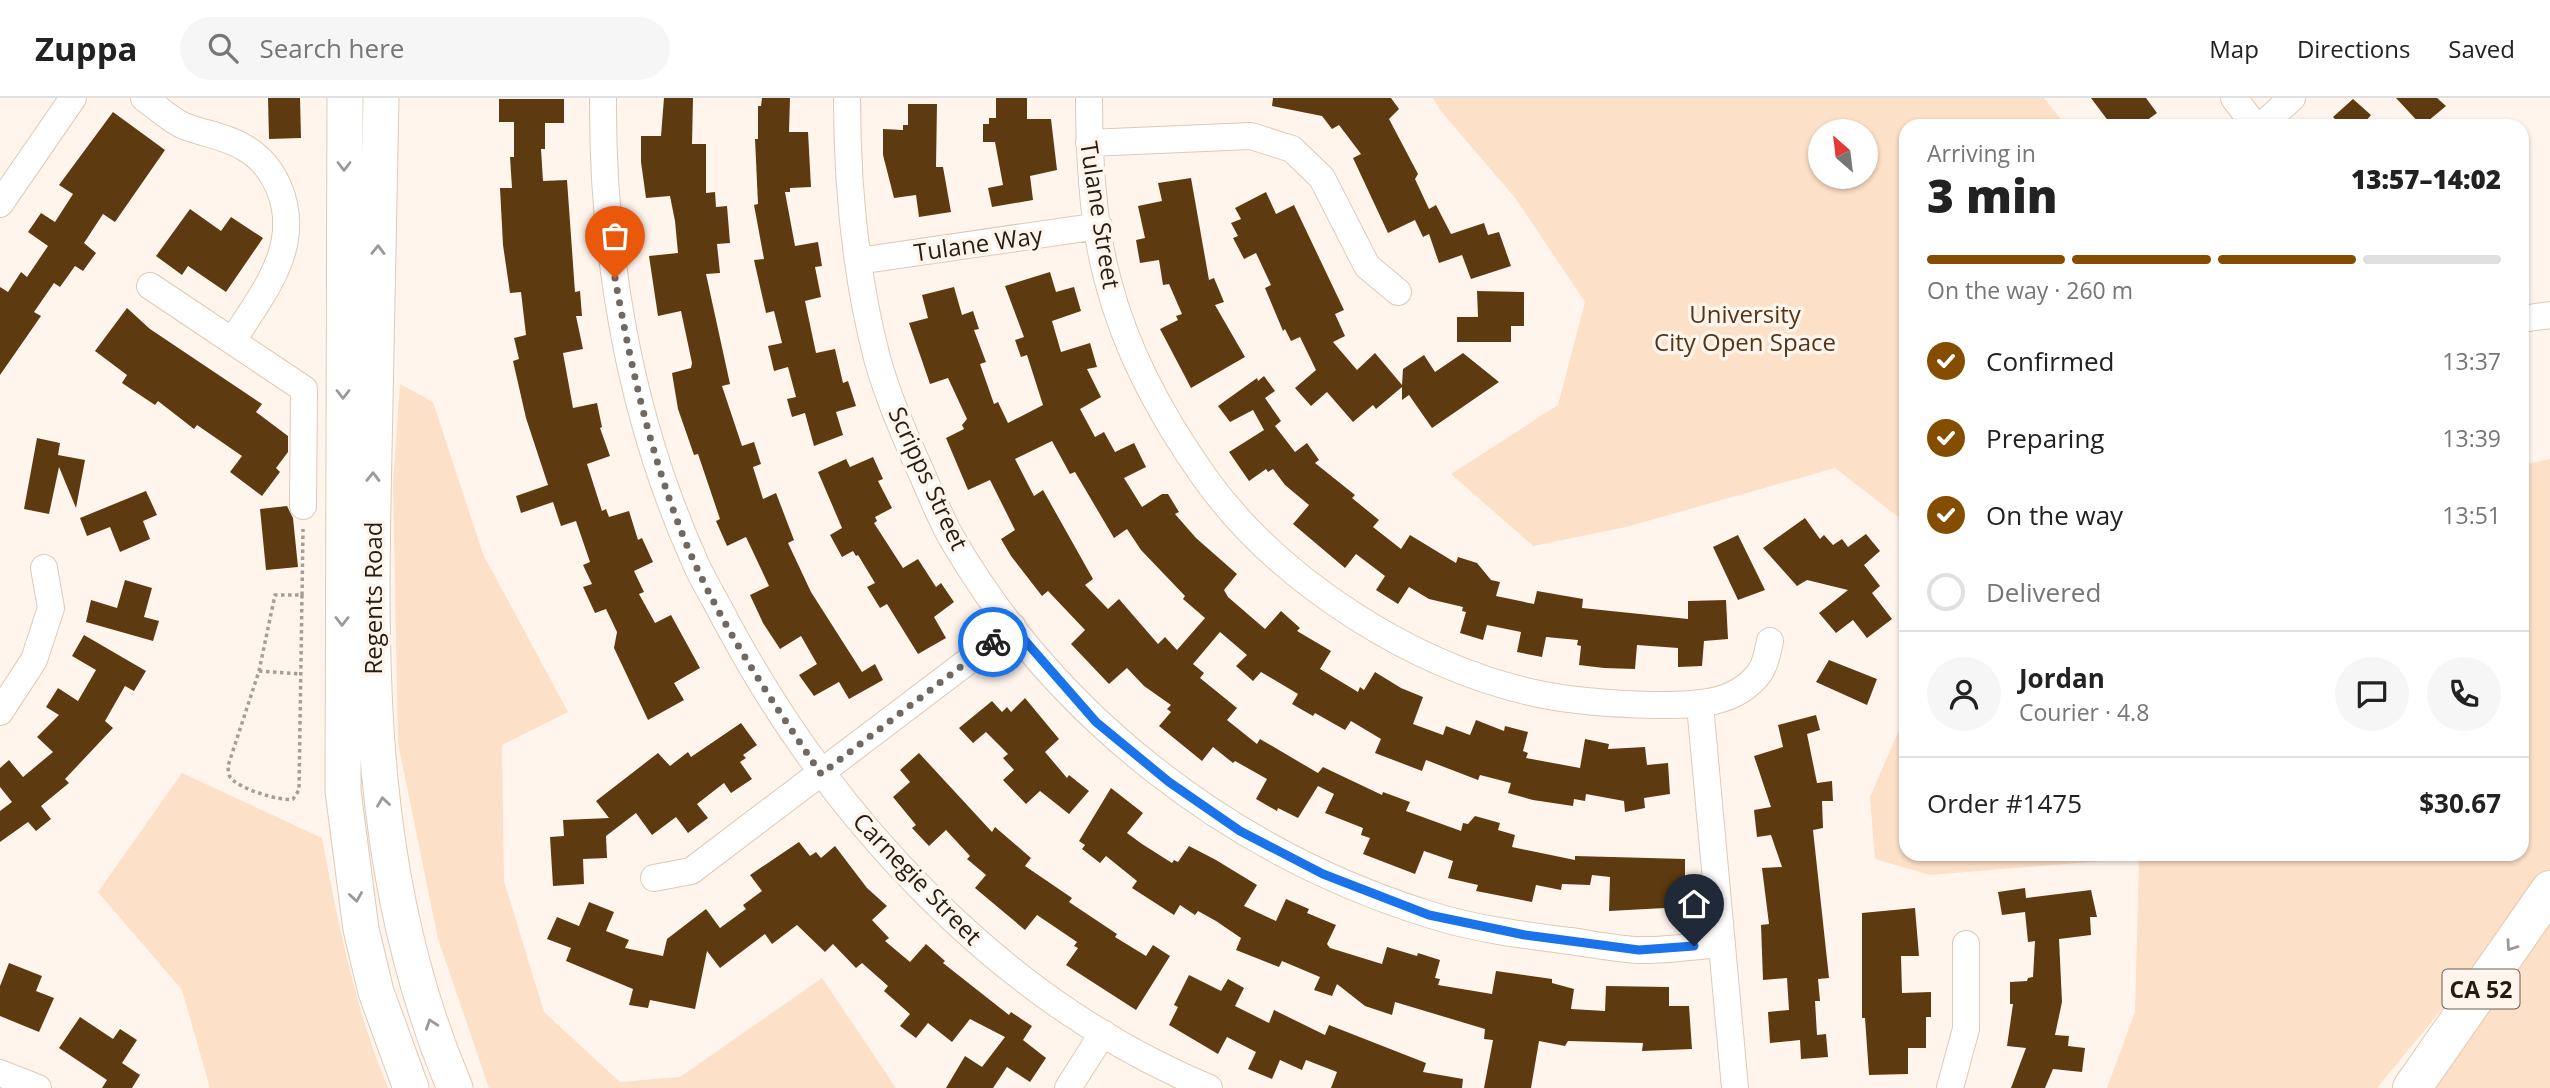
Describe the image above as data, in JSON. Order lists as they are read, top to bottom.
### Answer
{
  "streets": {
    "highway": ["CA 52"],
    "main road": ["Regents Road"],
    "street": [
      "Tulane Street",
      "Tulane Way",
      "Scripps Street",
      "Carnegie Street"
    ]
  },
  "crossings": [
    ["Tulane Street", "Tulane Way"],
    ["Tulane Way", "Scripps Street"]
  ],
  "parks": ["University City Open Space"],
  "north": "top left",
  "page": {
    "header": "Zuppa",
    "search": "Search here",
    "nav": ["Map", "Directions", "Saved"],
    "heading": ["3 min", "Arriving in", "13:57–14:02"],
    "panel": [
      "Jordan",
      "Courier · 4.8",
      "Order #1475",
      "$30.67"
    ],
    "bar": "On the way · 260 m",
    "list": [
      ["Confirmed", "13:37"],
      ["Preparing", "13:39"],
      ["On the way", "13:51"],
      "Delivered"
    ]
  }
}
